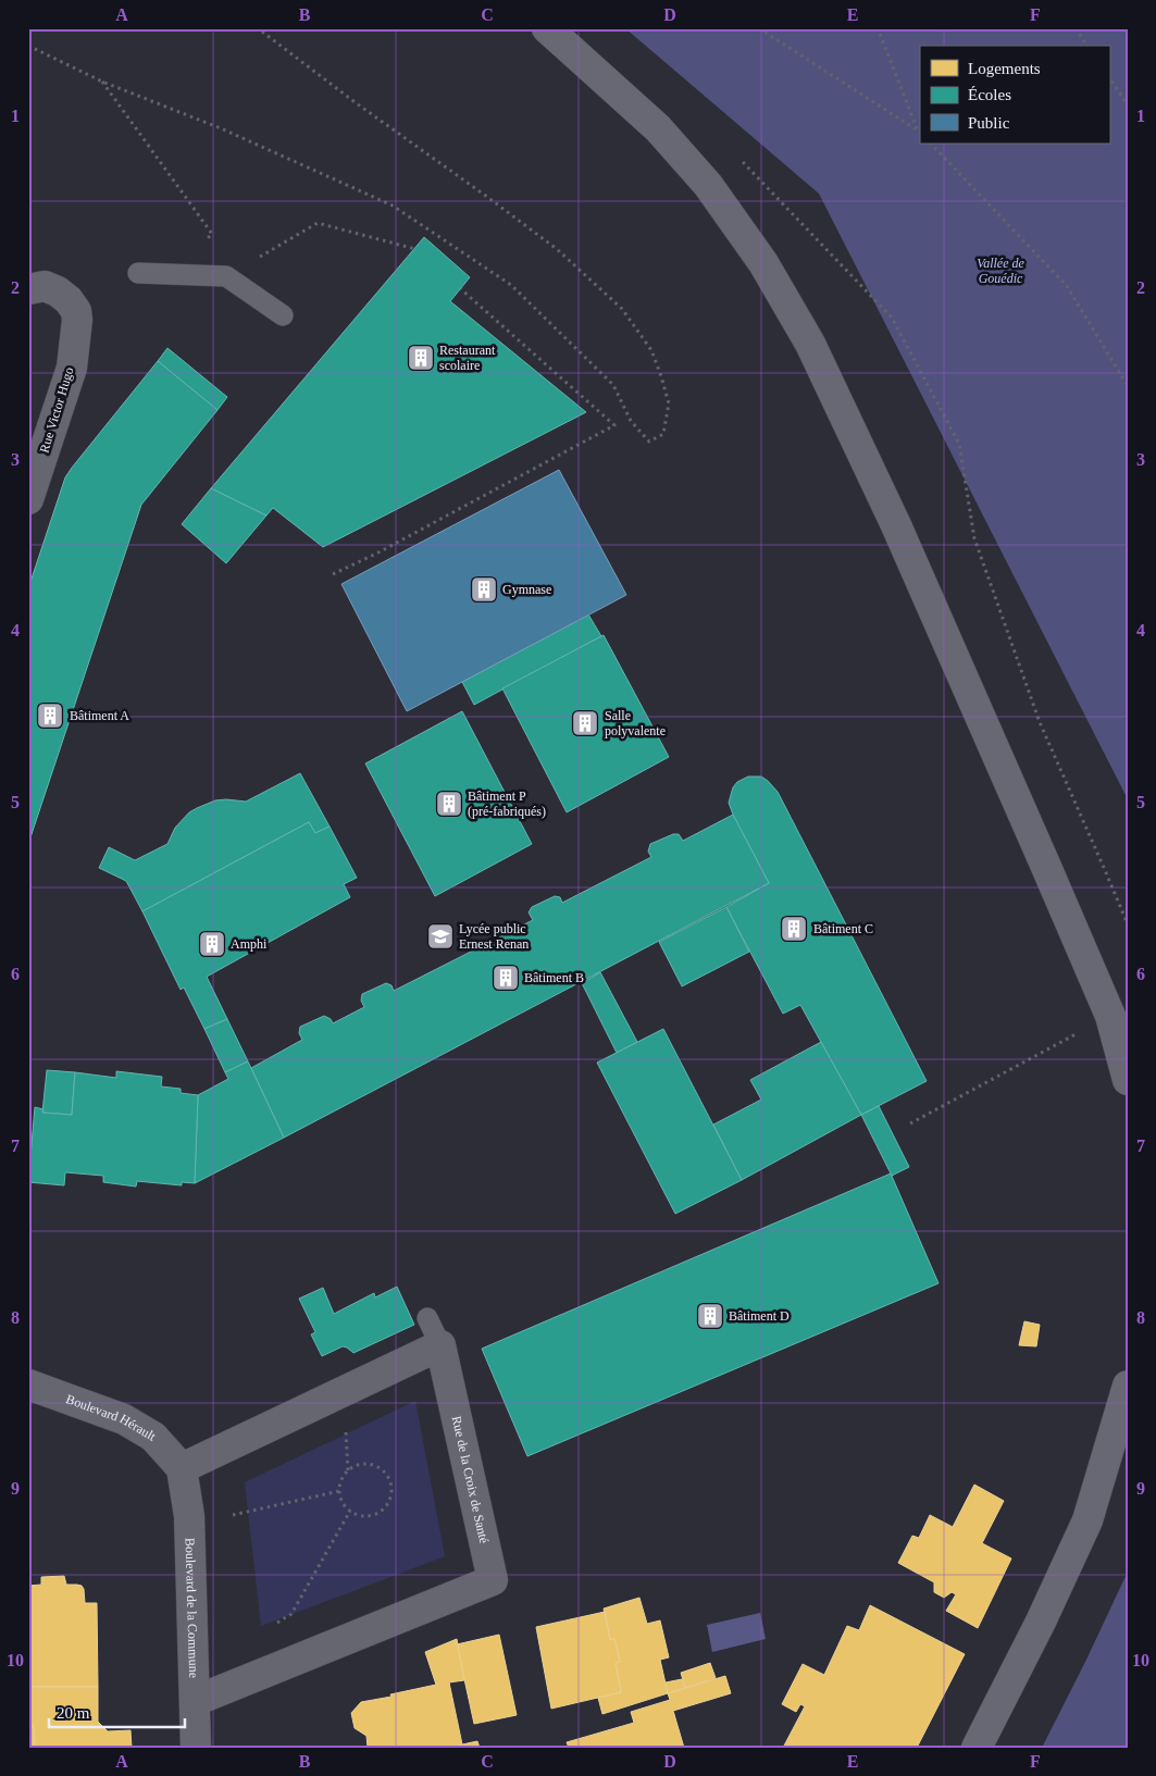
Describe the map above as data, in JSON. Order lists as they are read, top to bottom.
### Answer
{
  "streets": {
    "street": [
      "Rue Victor Hugo",
      "Boulevard Hérault",
      "Rue de la Croix de Santé",
      "Boulevard de la Commune"
    ]
  },
  "crossings": [
    ["Boulevard Hérault", "Boulevard de la Commune"],
    ["Rue de la Croix de Santé", "Boulevard de la Commune"]
  ],
  "parks": ["Vallée de Gouédic"],
  "places": {
    "building": [
      "Restaurant scolaire",
      "Gymnase",
      "Bâtiment A",
      "Salle polyvalente",
      "Bâtiment P (pré-fabriqués)",
      "Bâtiment C",
      "Amphi",
      "Bâtiment B",
      "Bâtiment D"
    ],
    "school or university": ["Lycée public Ernest Renan"]
  },
  "legend": ["Logements", "Écoles", "Public"],
  "scale_bar": "20 m",
  "grid": {
    "columns": [
      "A",
      "B",
      "C",
      "D",
      "E",
      "F"
    ],
    "rows": [
      "1",
      "2",
      "3",
      "4",
      "5",
      "6",
      "7",
      "8",
      "9",
      "10"
    ]
  }
}
